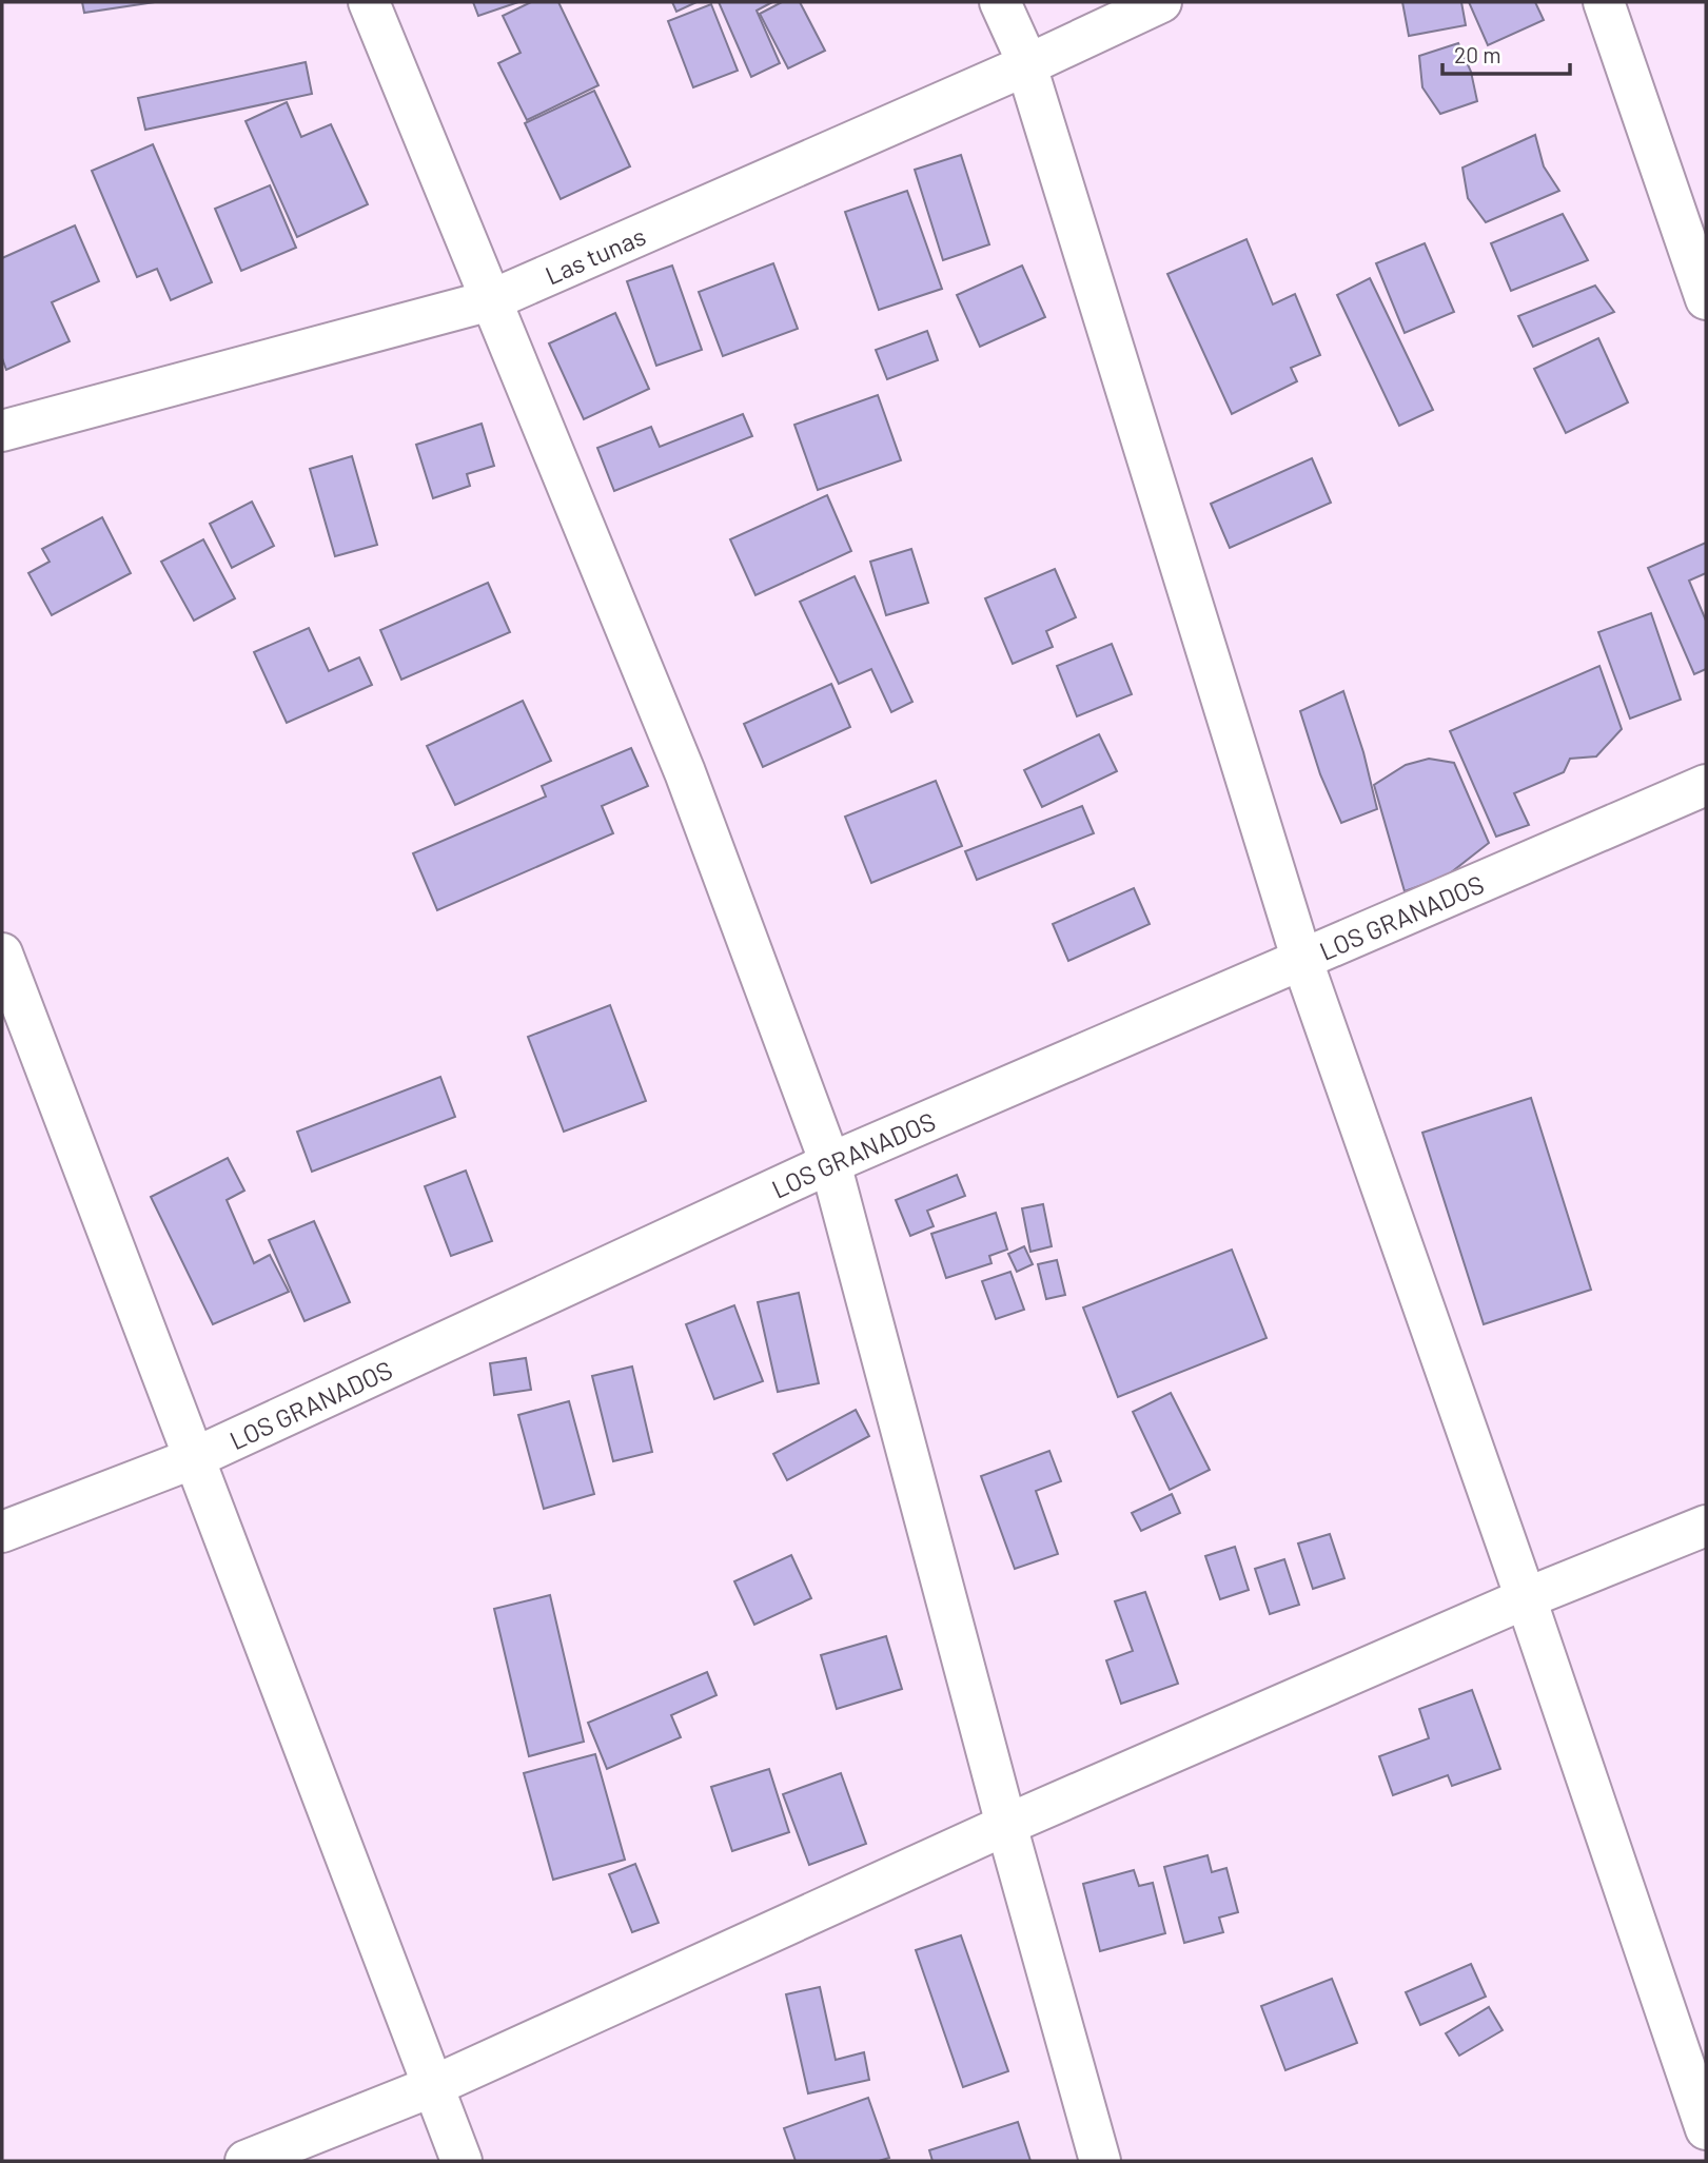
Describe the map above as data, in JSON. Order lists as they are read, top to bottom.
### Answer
{
  "streets": {
    "street": ["Las tunas", "LOS GRANADOS"]
  },
  "scale_bar": "20 m"
}
